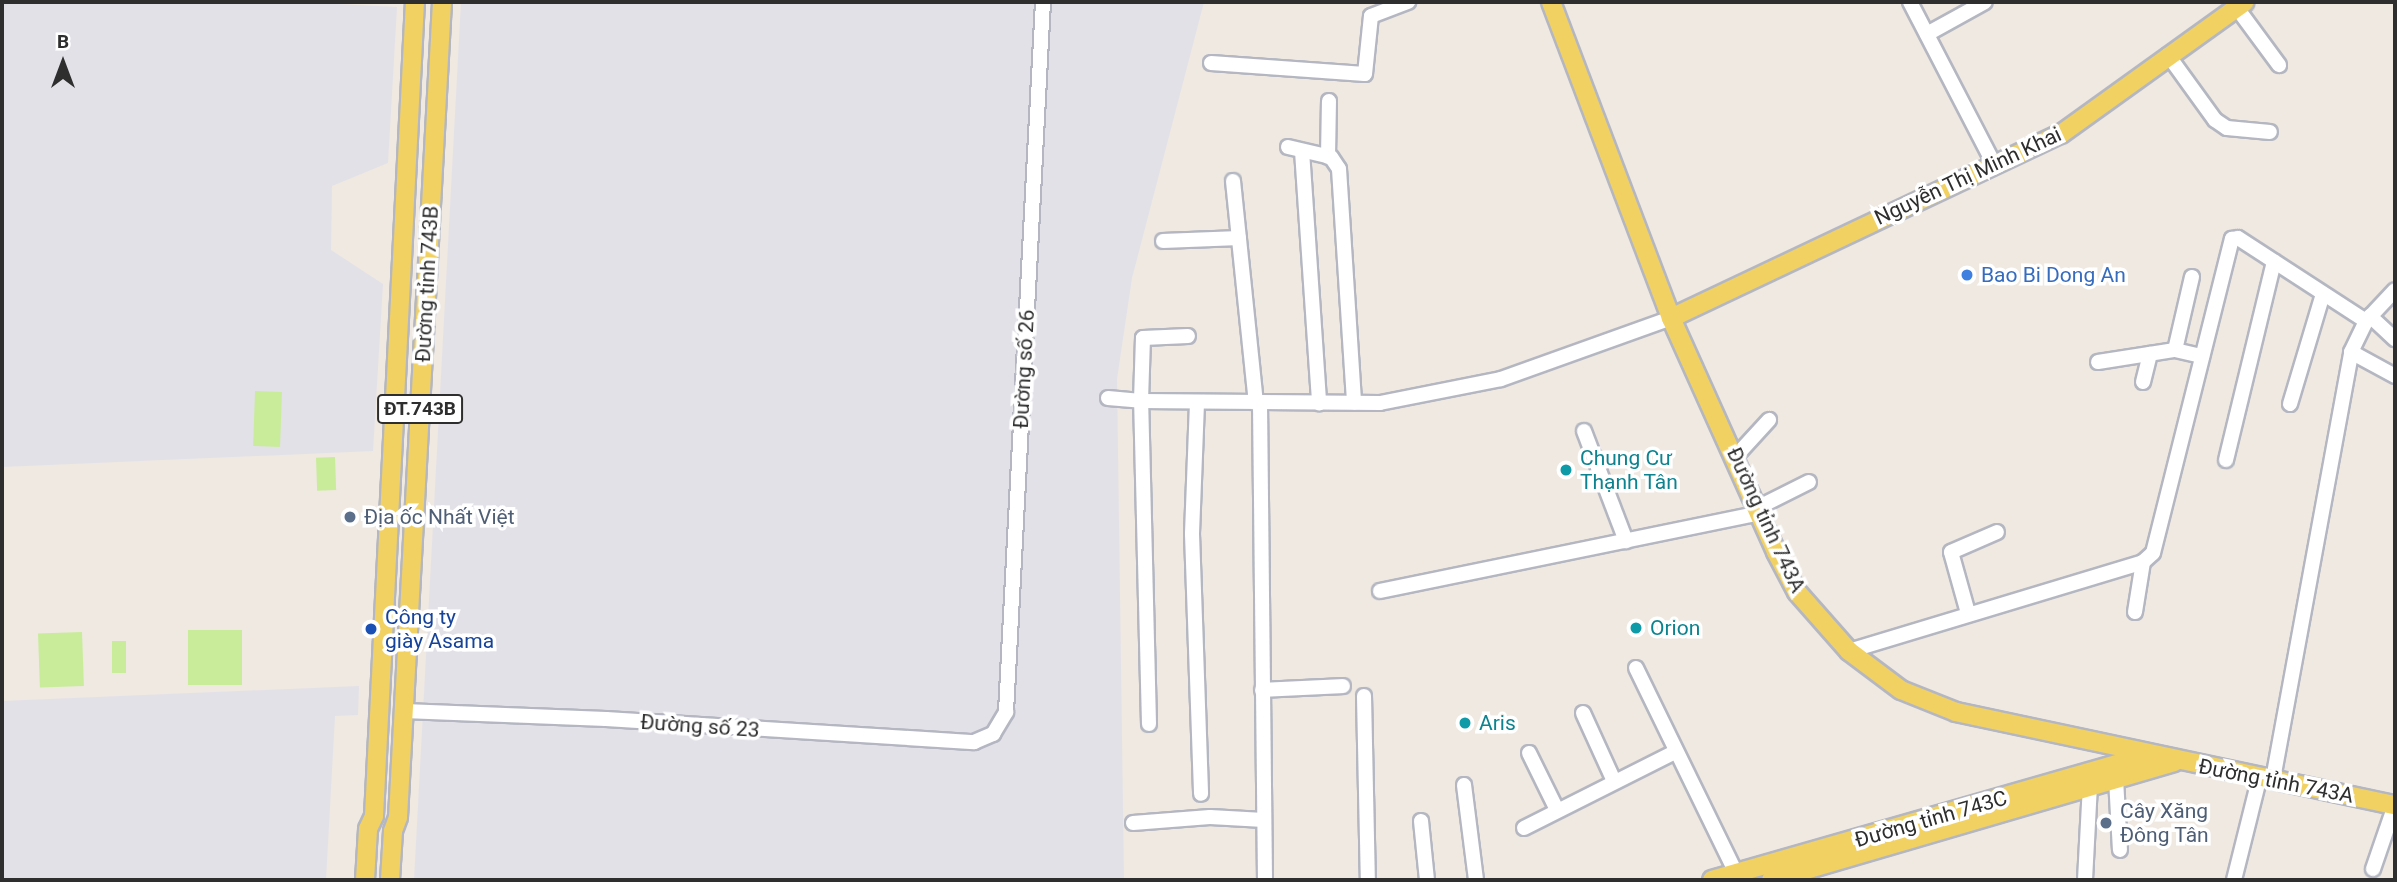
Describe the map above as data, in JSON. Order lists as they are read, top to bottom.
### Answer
{
  "streets": {
    "main road": [
      "Nguyễn Thị Minh Khai",
      "Đường tỉnh 743B",
      "ĐT.743B",
      "Đường tỉnh 743A",
      "Đường tỉnh 743C"
    ],
    "street": ["Đường số 26", "Đường số 23"]
  },
  "crossings": [
    ["Nguyễn Thị Minh Khai", "Đường tỉnh 743A"],
    ["Đường tỉnh 743B", "ĐT.743B"],
    ["Đường tỉnh 743B", "Đường số 23"],
    ["Đường số 26", "Đường số 23"],
    ["Đường tỉnh 743A", "Đường tỉnh 743C"]
  ],
  "places": [
    "Bao Bi Dong An",
    "Chung Cư Thạnh Tân",
    "Địa ốc Nhất Việt",
    "Orion",
    "Công ty giày Asama",
    "Aris",
    "Cây Xăng Đông Tân"
  ],
  "north": "top"
}
